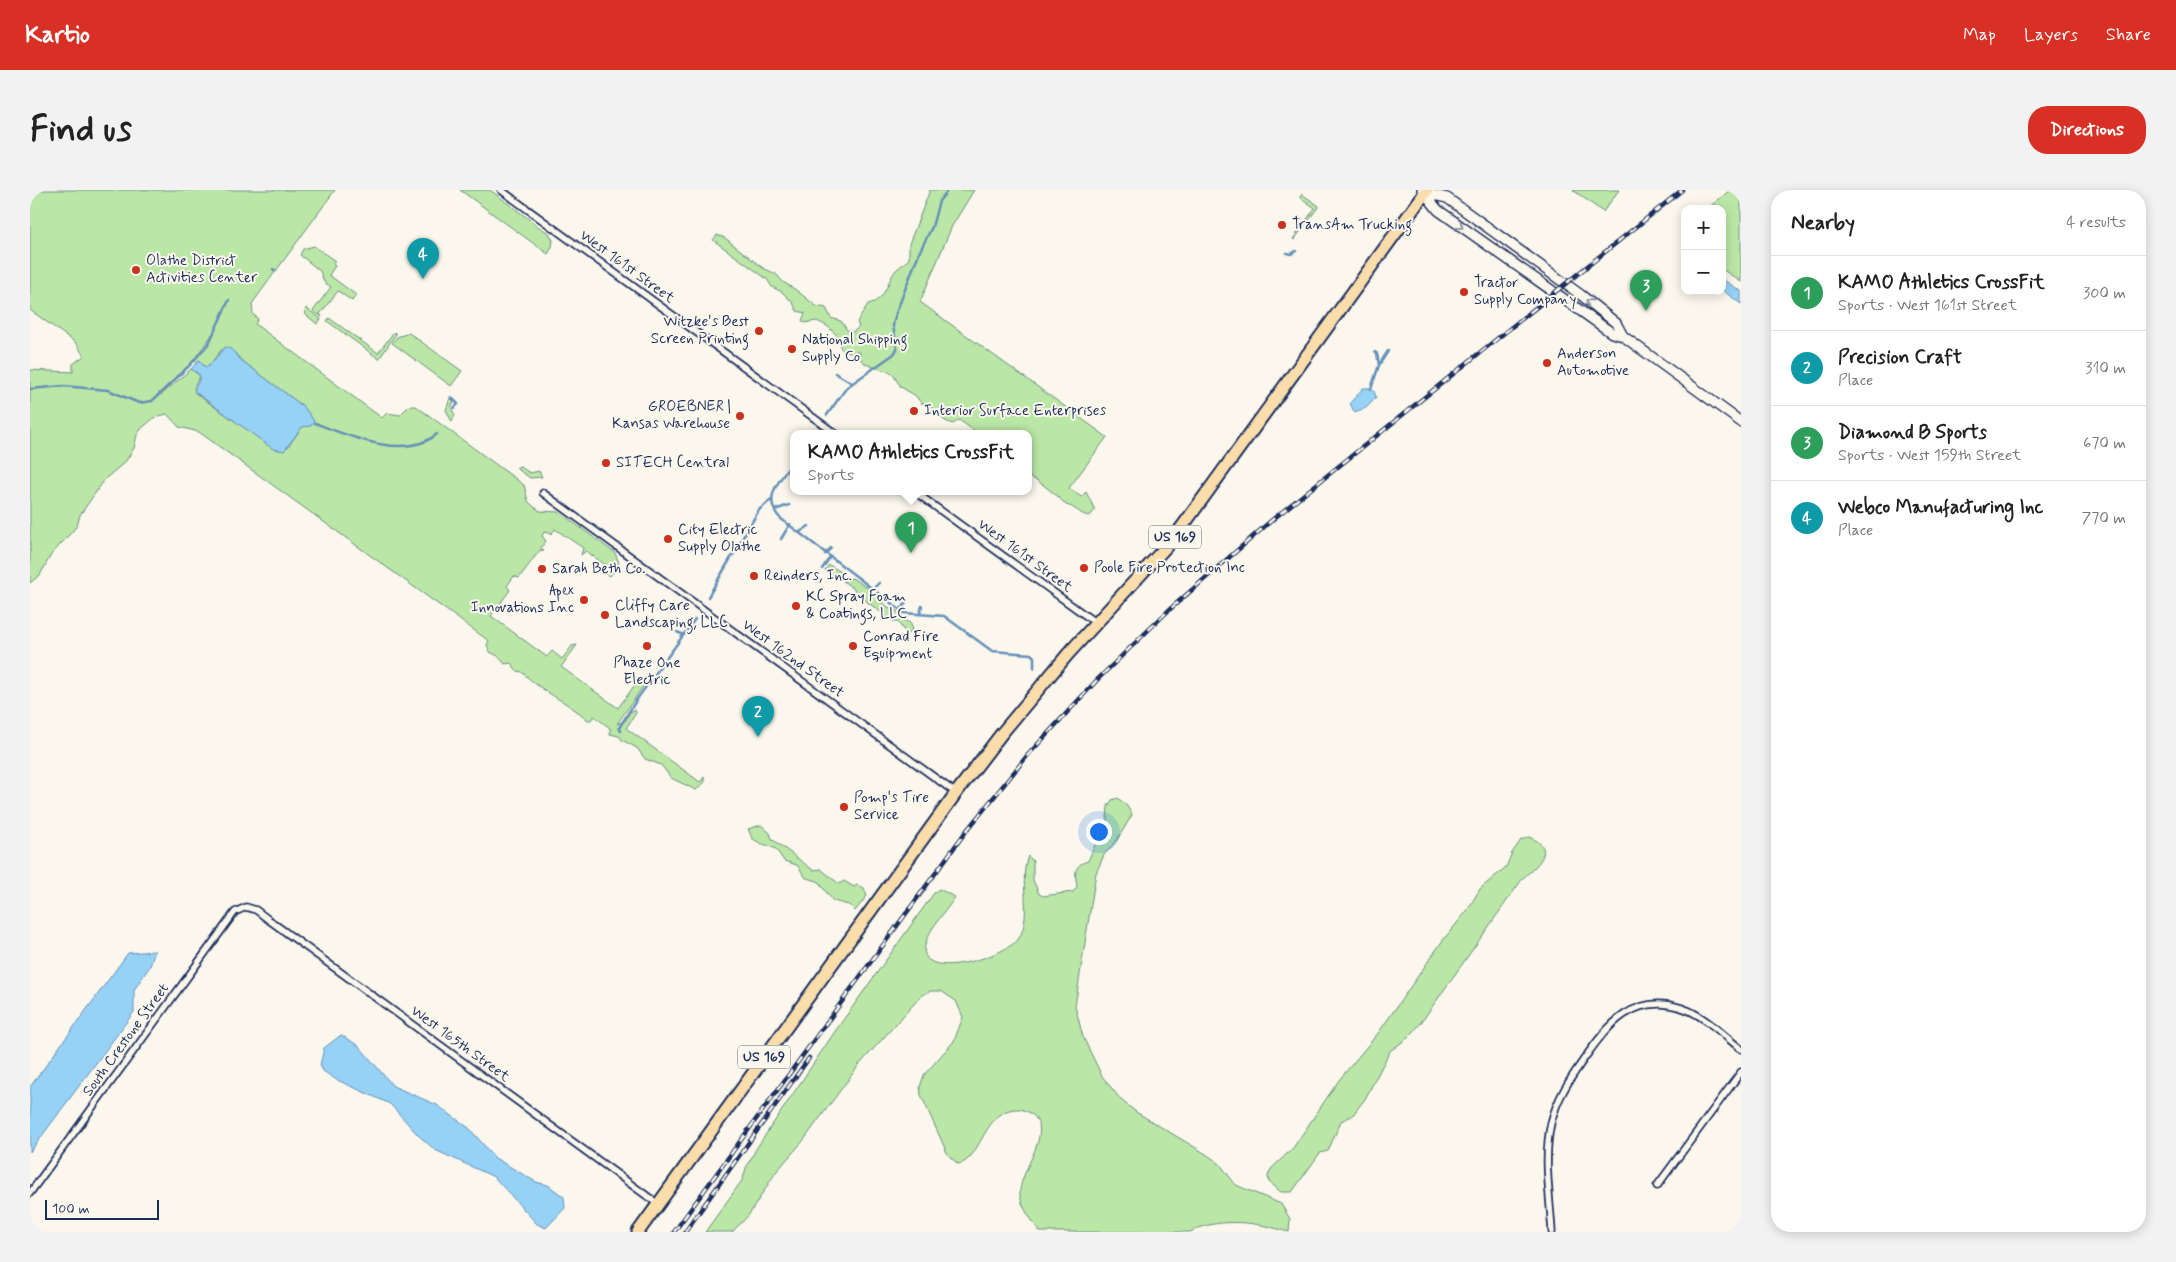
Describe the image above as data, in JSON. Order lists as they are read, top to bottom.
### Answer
{
  "streets": {
    "highway": ["US 169"],
    "street": [
      "West 161st Street",
      "West 162nd Street",
      "South Crestone Street",
      "West 165th Street"
    ]
  },
  "crossings": [
    ["West 161st Street", "US 169"],
    ["US 169", "West 162nd Street"],
    ["US 169", "West 165th Street"],
    ["South Crestone Street", "West 165th Street"]
  ],
  "places": [
    "TransAm Trucking",
    "Olathe District Activities Center",
    "Tractor Supply Company",
    "Witzke's Best Screen Printing",
    "National Shipping Supply Co",
    "Anderson Automotive",
    "Interior Surface Enterprises",
    "GROEBNER | Kansas Warehouse",
    "SITECH Central",
    "City Electric Supply Olathe",
    "Poole Fire Protection Inc",
    "Sarah Beth Co.",
    "Reinders, Inc.",
    "Apex Innovations Inc",
    "KC Spray Foam & Coatings, LLC",
    "Cliffy Care Landscaping, LLC",
    "Phaze One Electric",
    "Conrad Fire Equipment",
    "Pomp's Tire Service"
  ],
  "scale_bar": "100 m",
  "page": {
    "header": "Kartio",
    "nav": ["Map", "Layers", "Share"],
    "buttons": "Directions",
    "title": "Find us",
    "heading": ["Nearby", "4 results"],
    "map_buttons": ["+", "−"],
    "pins": [
      "4",
      "3",
      "1",
      "2"
    ],
    "list": [
      {
        "mark": "1",
        "name": "KAMO Athletics CrossFit",
        "note": "Sports · West 161st Street",
        "value": "300 m"
      },
      {
        "mark": "2",
        "name": "Precision Craft",
        "note": "Place",
        "value": "310 m"
      },
      {
        "mark": "3",
        "name": "Diamond B Sports",
        "note": "Sports · West 159th Street",
        "value": "670 m"
      },
      {
        "mark": "4",
        "name": "Webco Manufacturing Inc",
        "note": "Place",
        "value": "770 m"
      }
    ],
    "popup": ["KAMO Athletics CrossFit", "Sports"],
    "scale": "100 m"
  }
}
